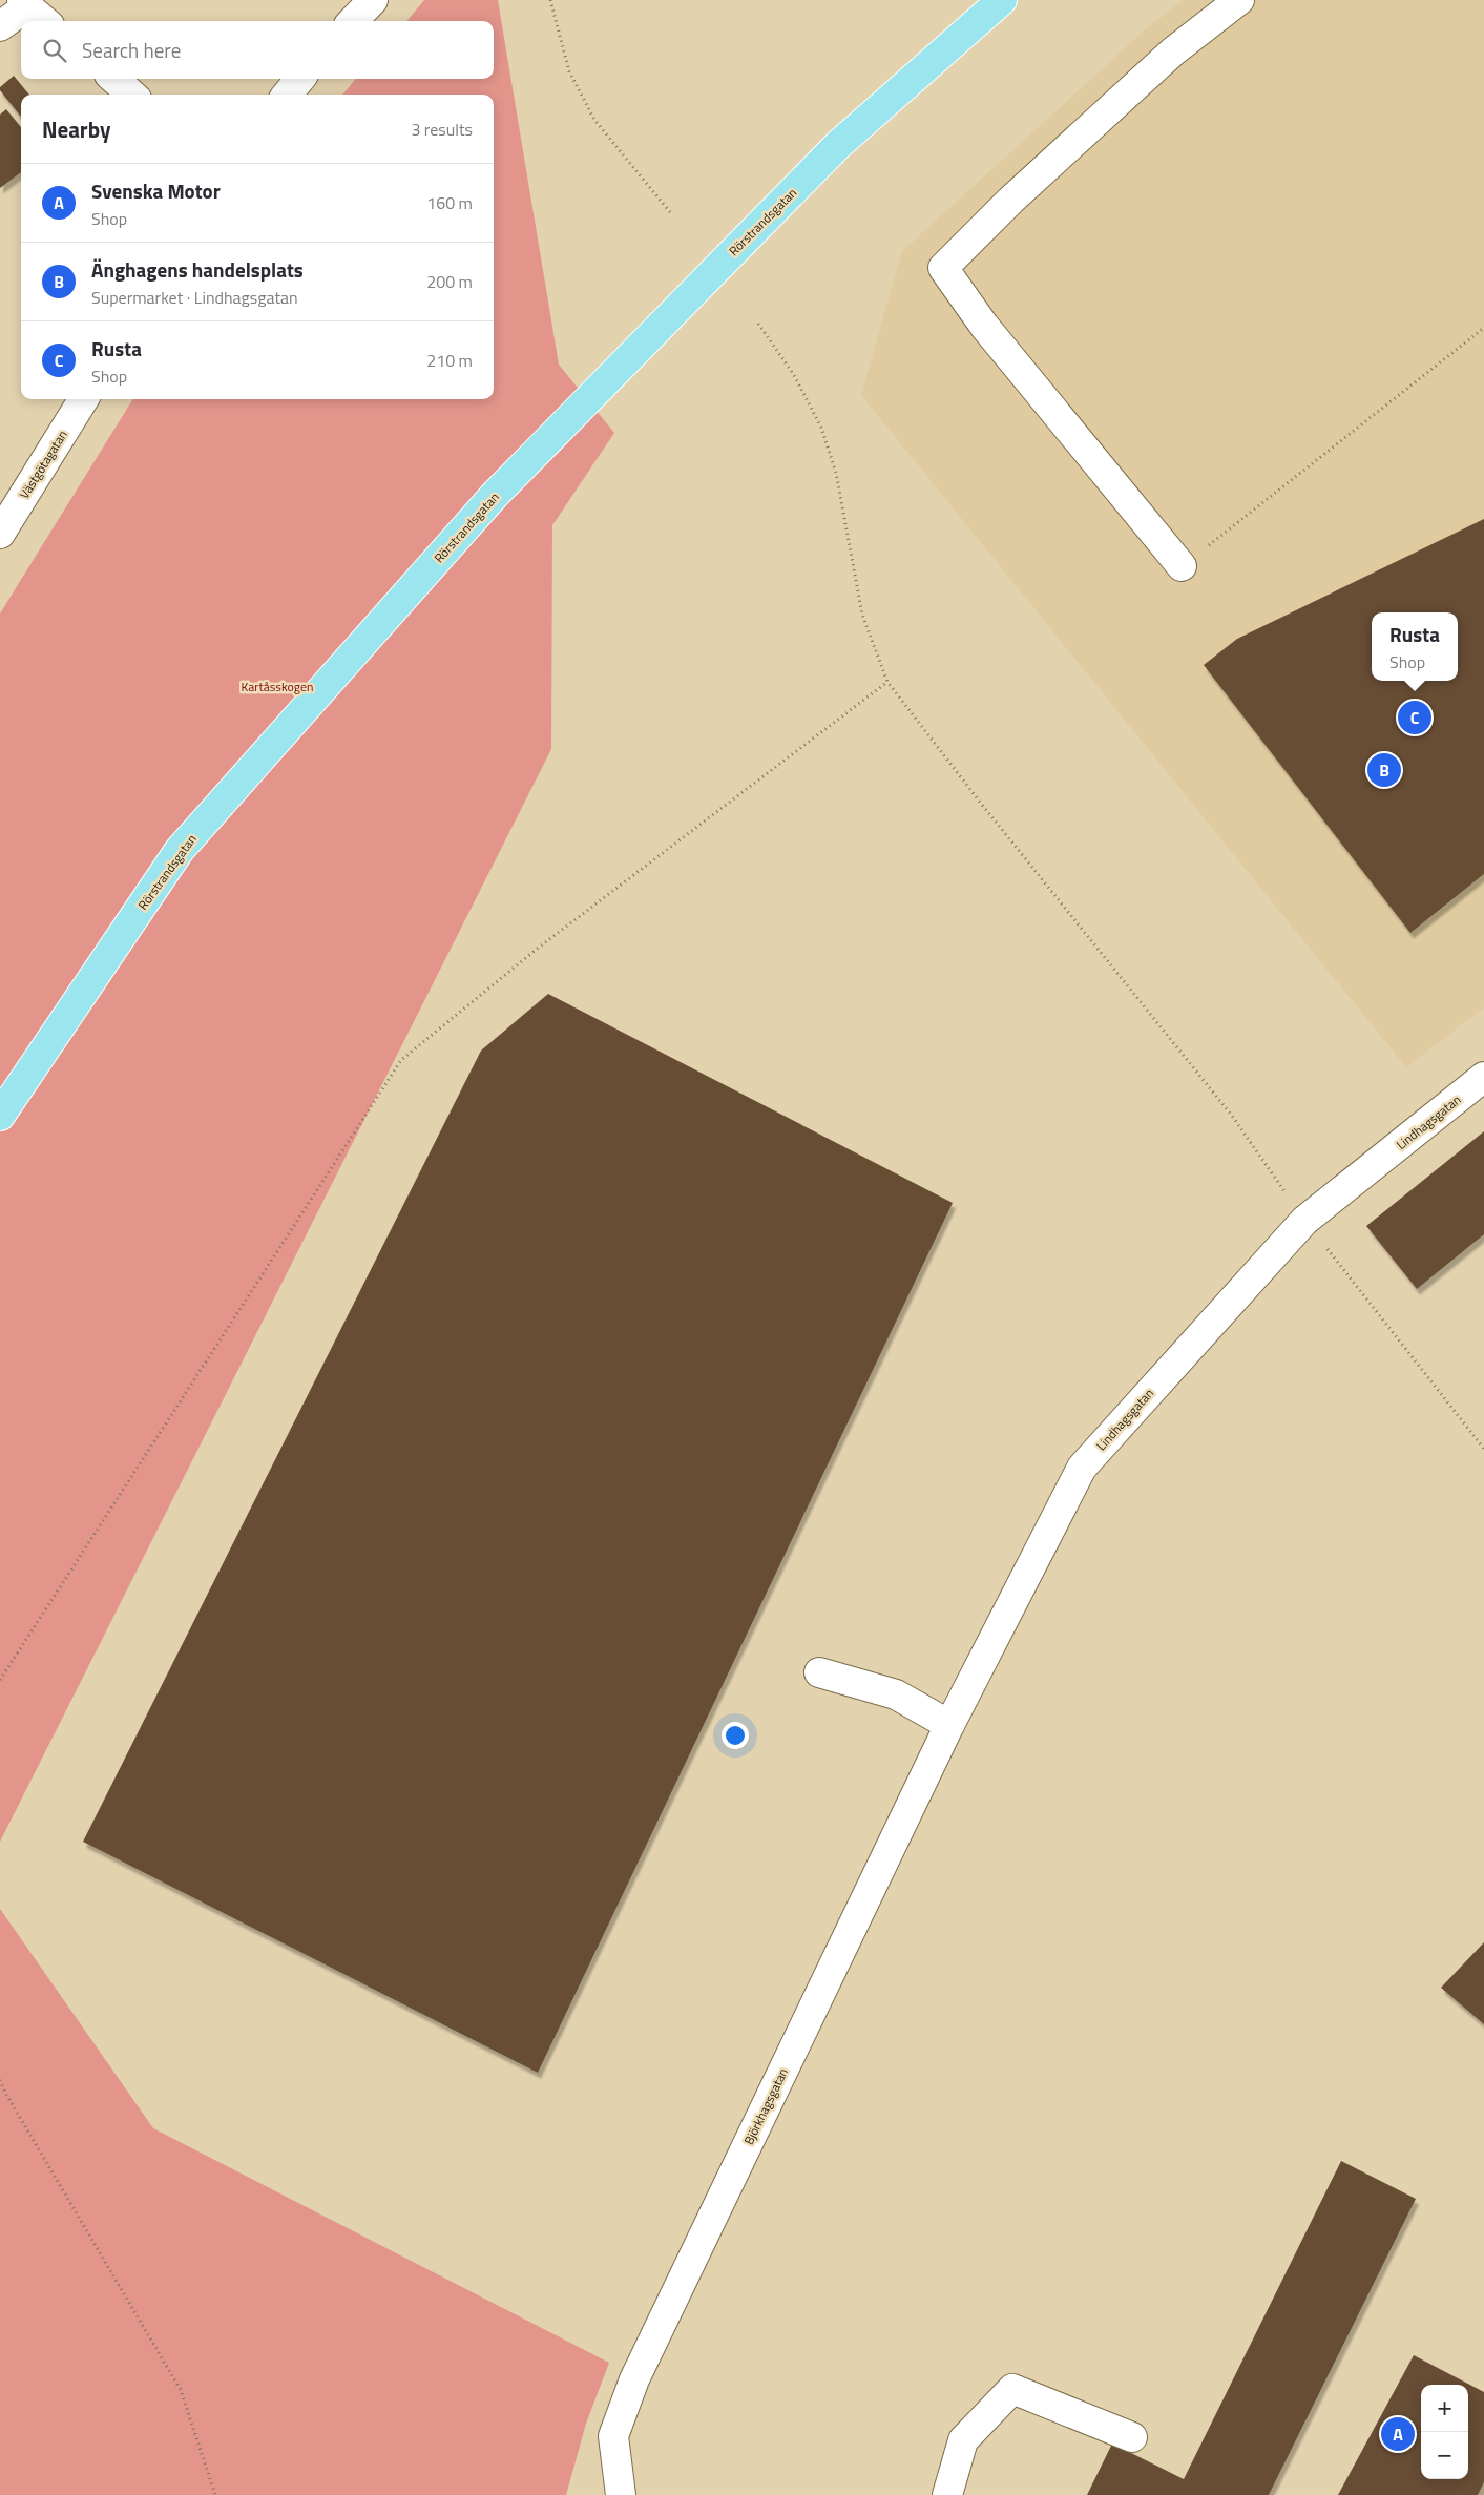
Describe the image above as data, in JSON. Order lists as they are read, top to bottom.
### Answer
{
  "streets": {
    "main road": ["Rörstrandsgatan"],
    "street": ["Västgötagatan", "Lindhagsgatan", "Björkhagsgatan"]
  },
  "crossings": [
    ["Lindhagsgatan", "Björkhagsgatan"]
  ],
  "parks": ["Kartåsskogen"],
  "page": {
    "search": "Search here",
    "heading": ["Nearby", "3 results"],
    "list": [
      {
        "mark": "A",
        "name": "Svenska Motor",
        "note": "Shop",
        "value": "160 m"
      },
      {
        "mark": "B",
        "name": "Änghagens handelsplats",
        "note": "Supermarket · Lindhagsgatan",
        "value": "200 m"
      },
      {
        "mark": "C",
        "name": "Rusta",
        "note": "Shop",
        "value": "210 m"
      }
    ],
    "popup": ["Rusta", "Shop"],
    "pins": ["C", "B", "A"],
    "map_buttons": ["+", "−"]
  }
}
